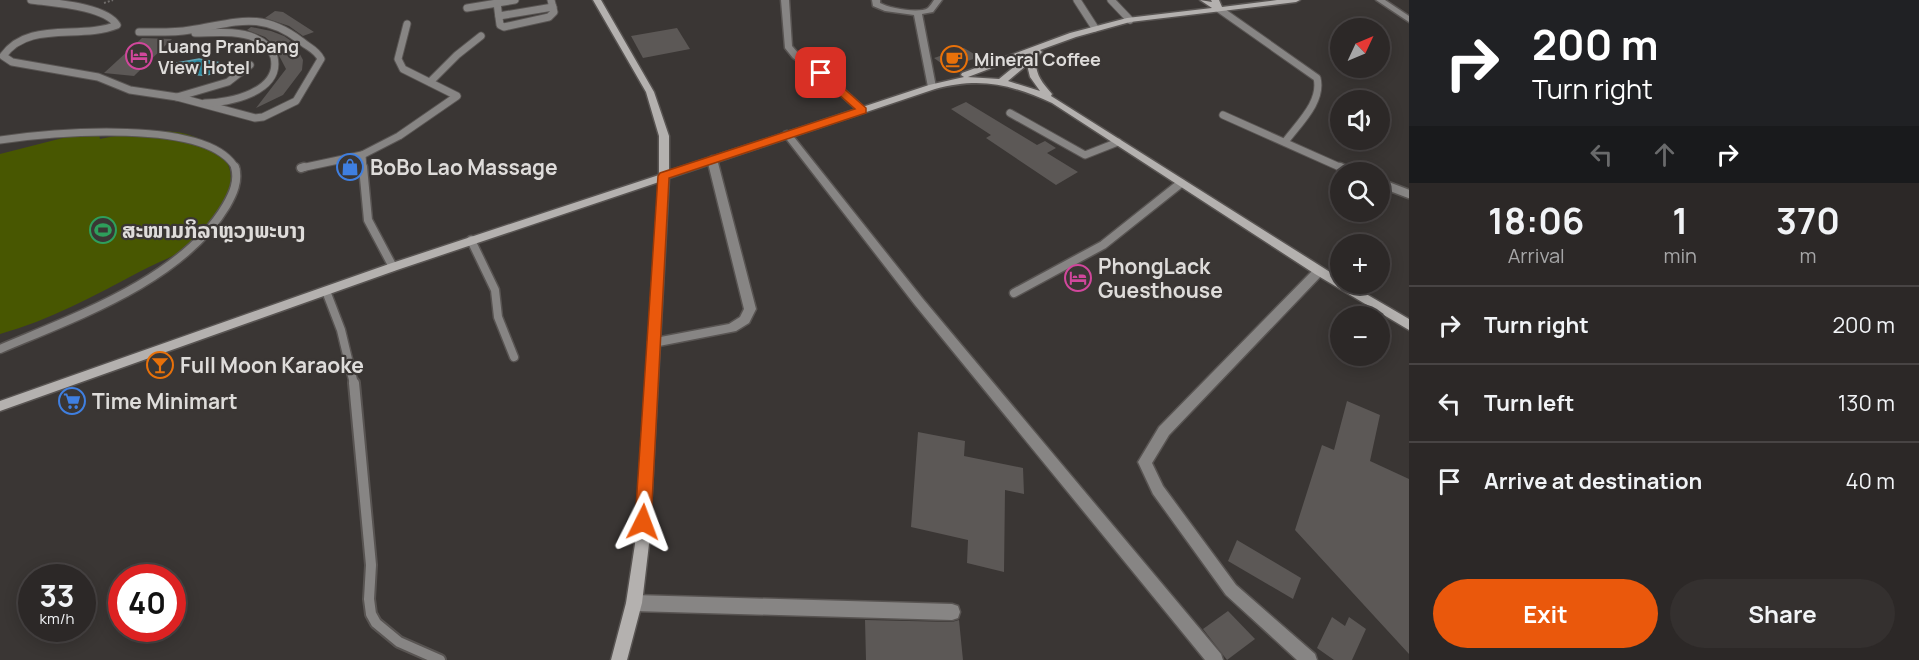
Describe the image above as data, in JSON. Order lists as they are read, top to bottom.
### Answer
{
  "places": {
    "hotel": ["Luang Pranbang View Hotel", "PhongLack Guesthouse"],
    "cafe": ["Mineral Coffee"],
    "shop": ["BoBo Lao Massage"],
    "sports": ["ສະໜາມກິລາຫຼວງພະບາງ"],
    "bar": ["Full Moon Karaoke"],
    "supermarket": ["Time Minimart"]
  },
  "north": "top right",
  "page": {
    "turn": ["200 m", "Turn right"],
    "map_buttons": ["+", "−"],
    "eta": [
      "18:06",
      "Arrival",
      "1",
      "min",
      "370",
      "m"
    ],
    "list": [
      {
        "name": "Turn right",
        "value": "200 m"
      },
      {
        "name": "Turn left",
        "value": "130 m"
      },
      {
        "name": "Arrive at destination",
        "value": "40 m"
      }
    ],
    "speed": "33 km/h",
    "limit": "40",
    "buttons": ["Exit", "Share"]
  }
}
